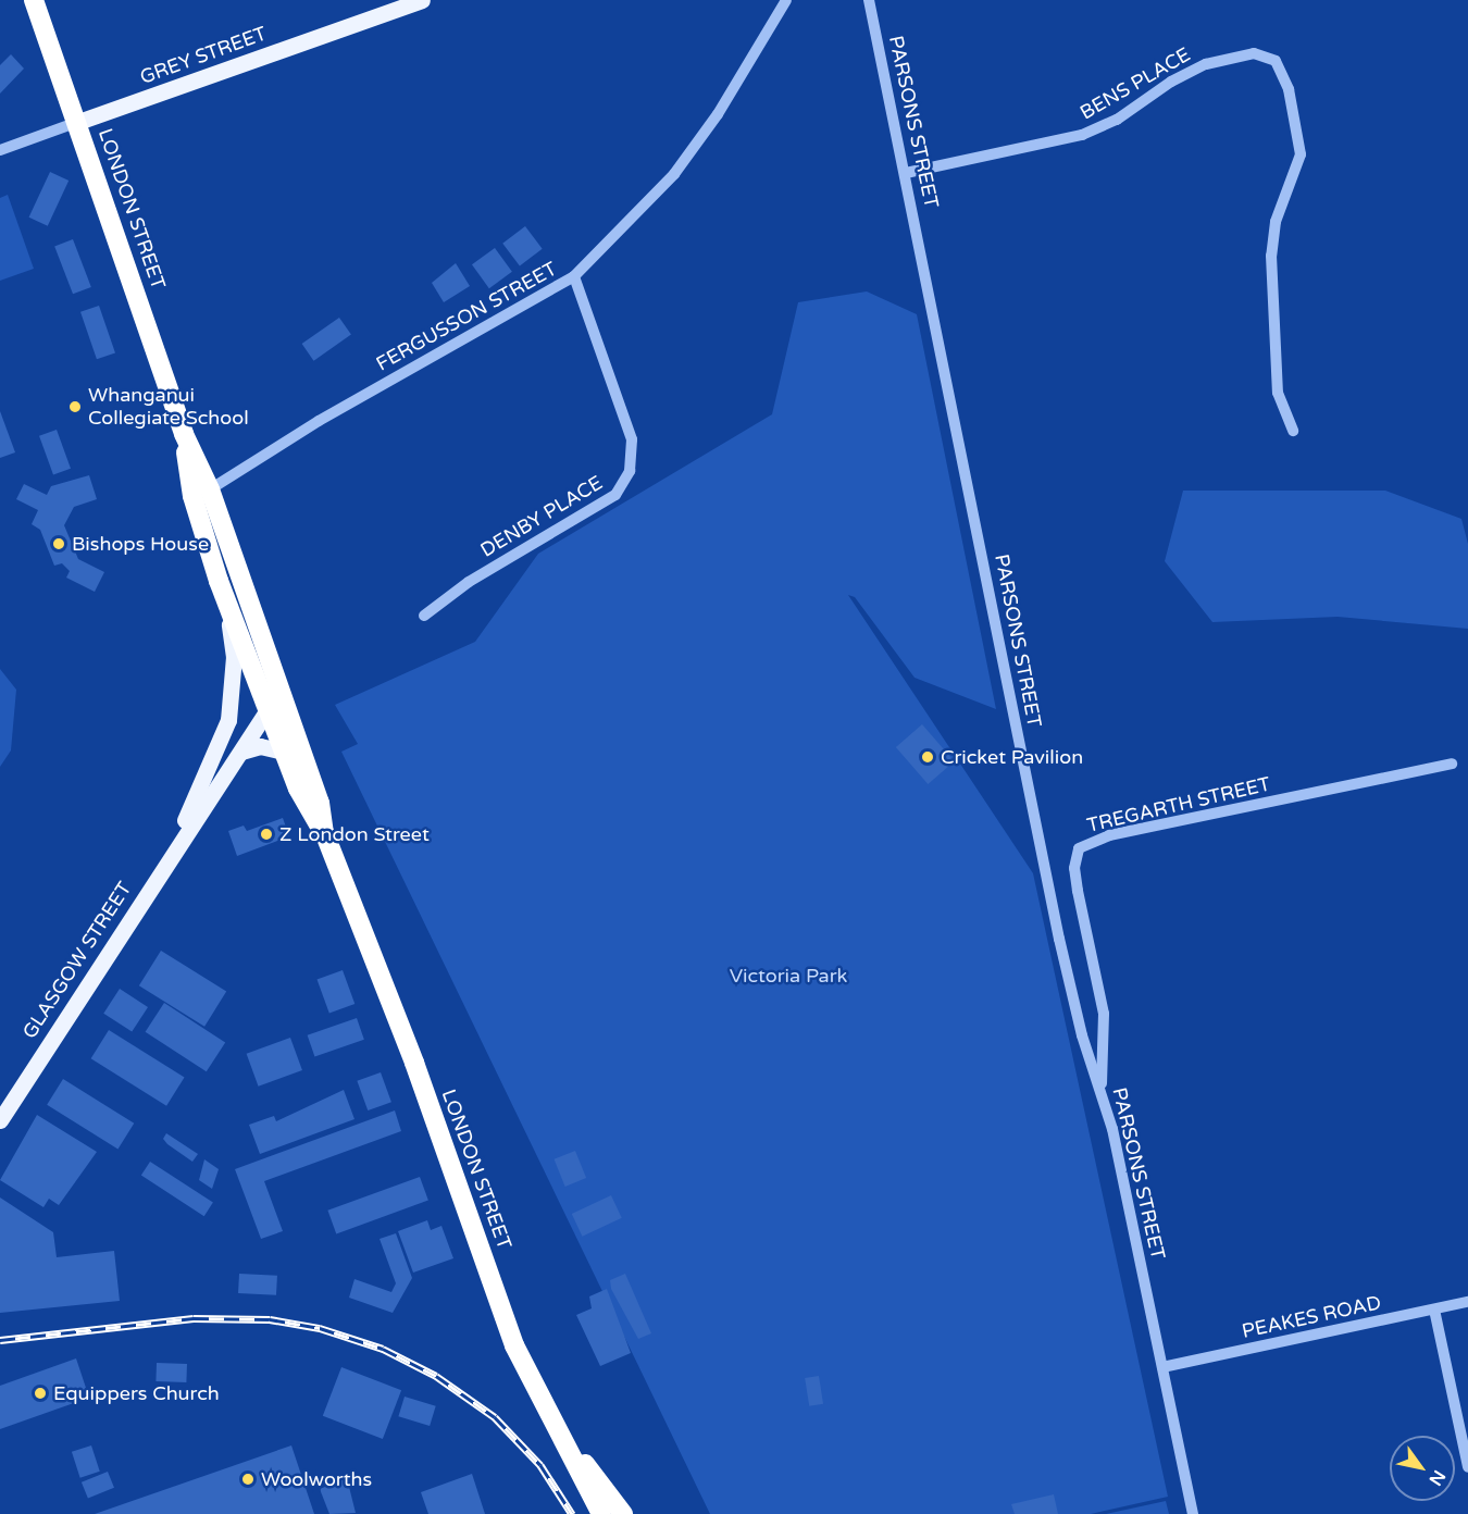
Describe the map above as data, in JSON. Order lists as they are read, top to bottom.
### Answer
{
  "streets": {
    "highway": ["LONDON STREET"],
    "main road": ["GREY STREET", "GLASGOW STREET"],
    "street": [
      "BENS PLACE",
      "PARSONS STREET",
      "FERGUSSON STREET",
      "DENBY PLACE",
      "TREGARTH STREET",
      "PEAKES ROAD"
    ]
  },
  "crossings": [
    ["GREY STREET", "LONDON STREET"],
    ["BENS PLACE", "PARSONS STREET"],
    ["PARSONS STREET", "TREGARTH STREET"],
    ["PARSONS STREET", "PEAKES ROAD"],
    ["LONDON STREET", "FERGUSSON STREET"],
    ["LONDON STREET", "GLASGOW STREET"],
    ["FERGUSSON STREET", "DENBY PLACE"]
  ],
  "parks": ["Victoria Park"],
  "places": [
    "Whanganui Collegiate School",
    "Bishops House",
    "Cricket Pavilion",
    "Z London Street",
    "Equippers Church",
    "Woolworths"
  ],
  "north": "bottom right"
}
